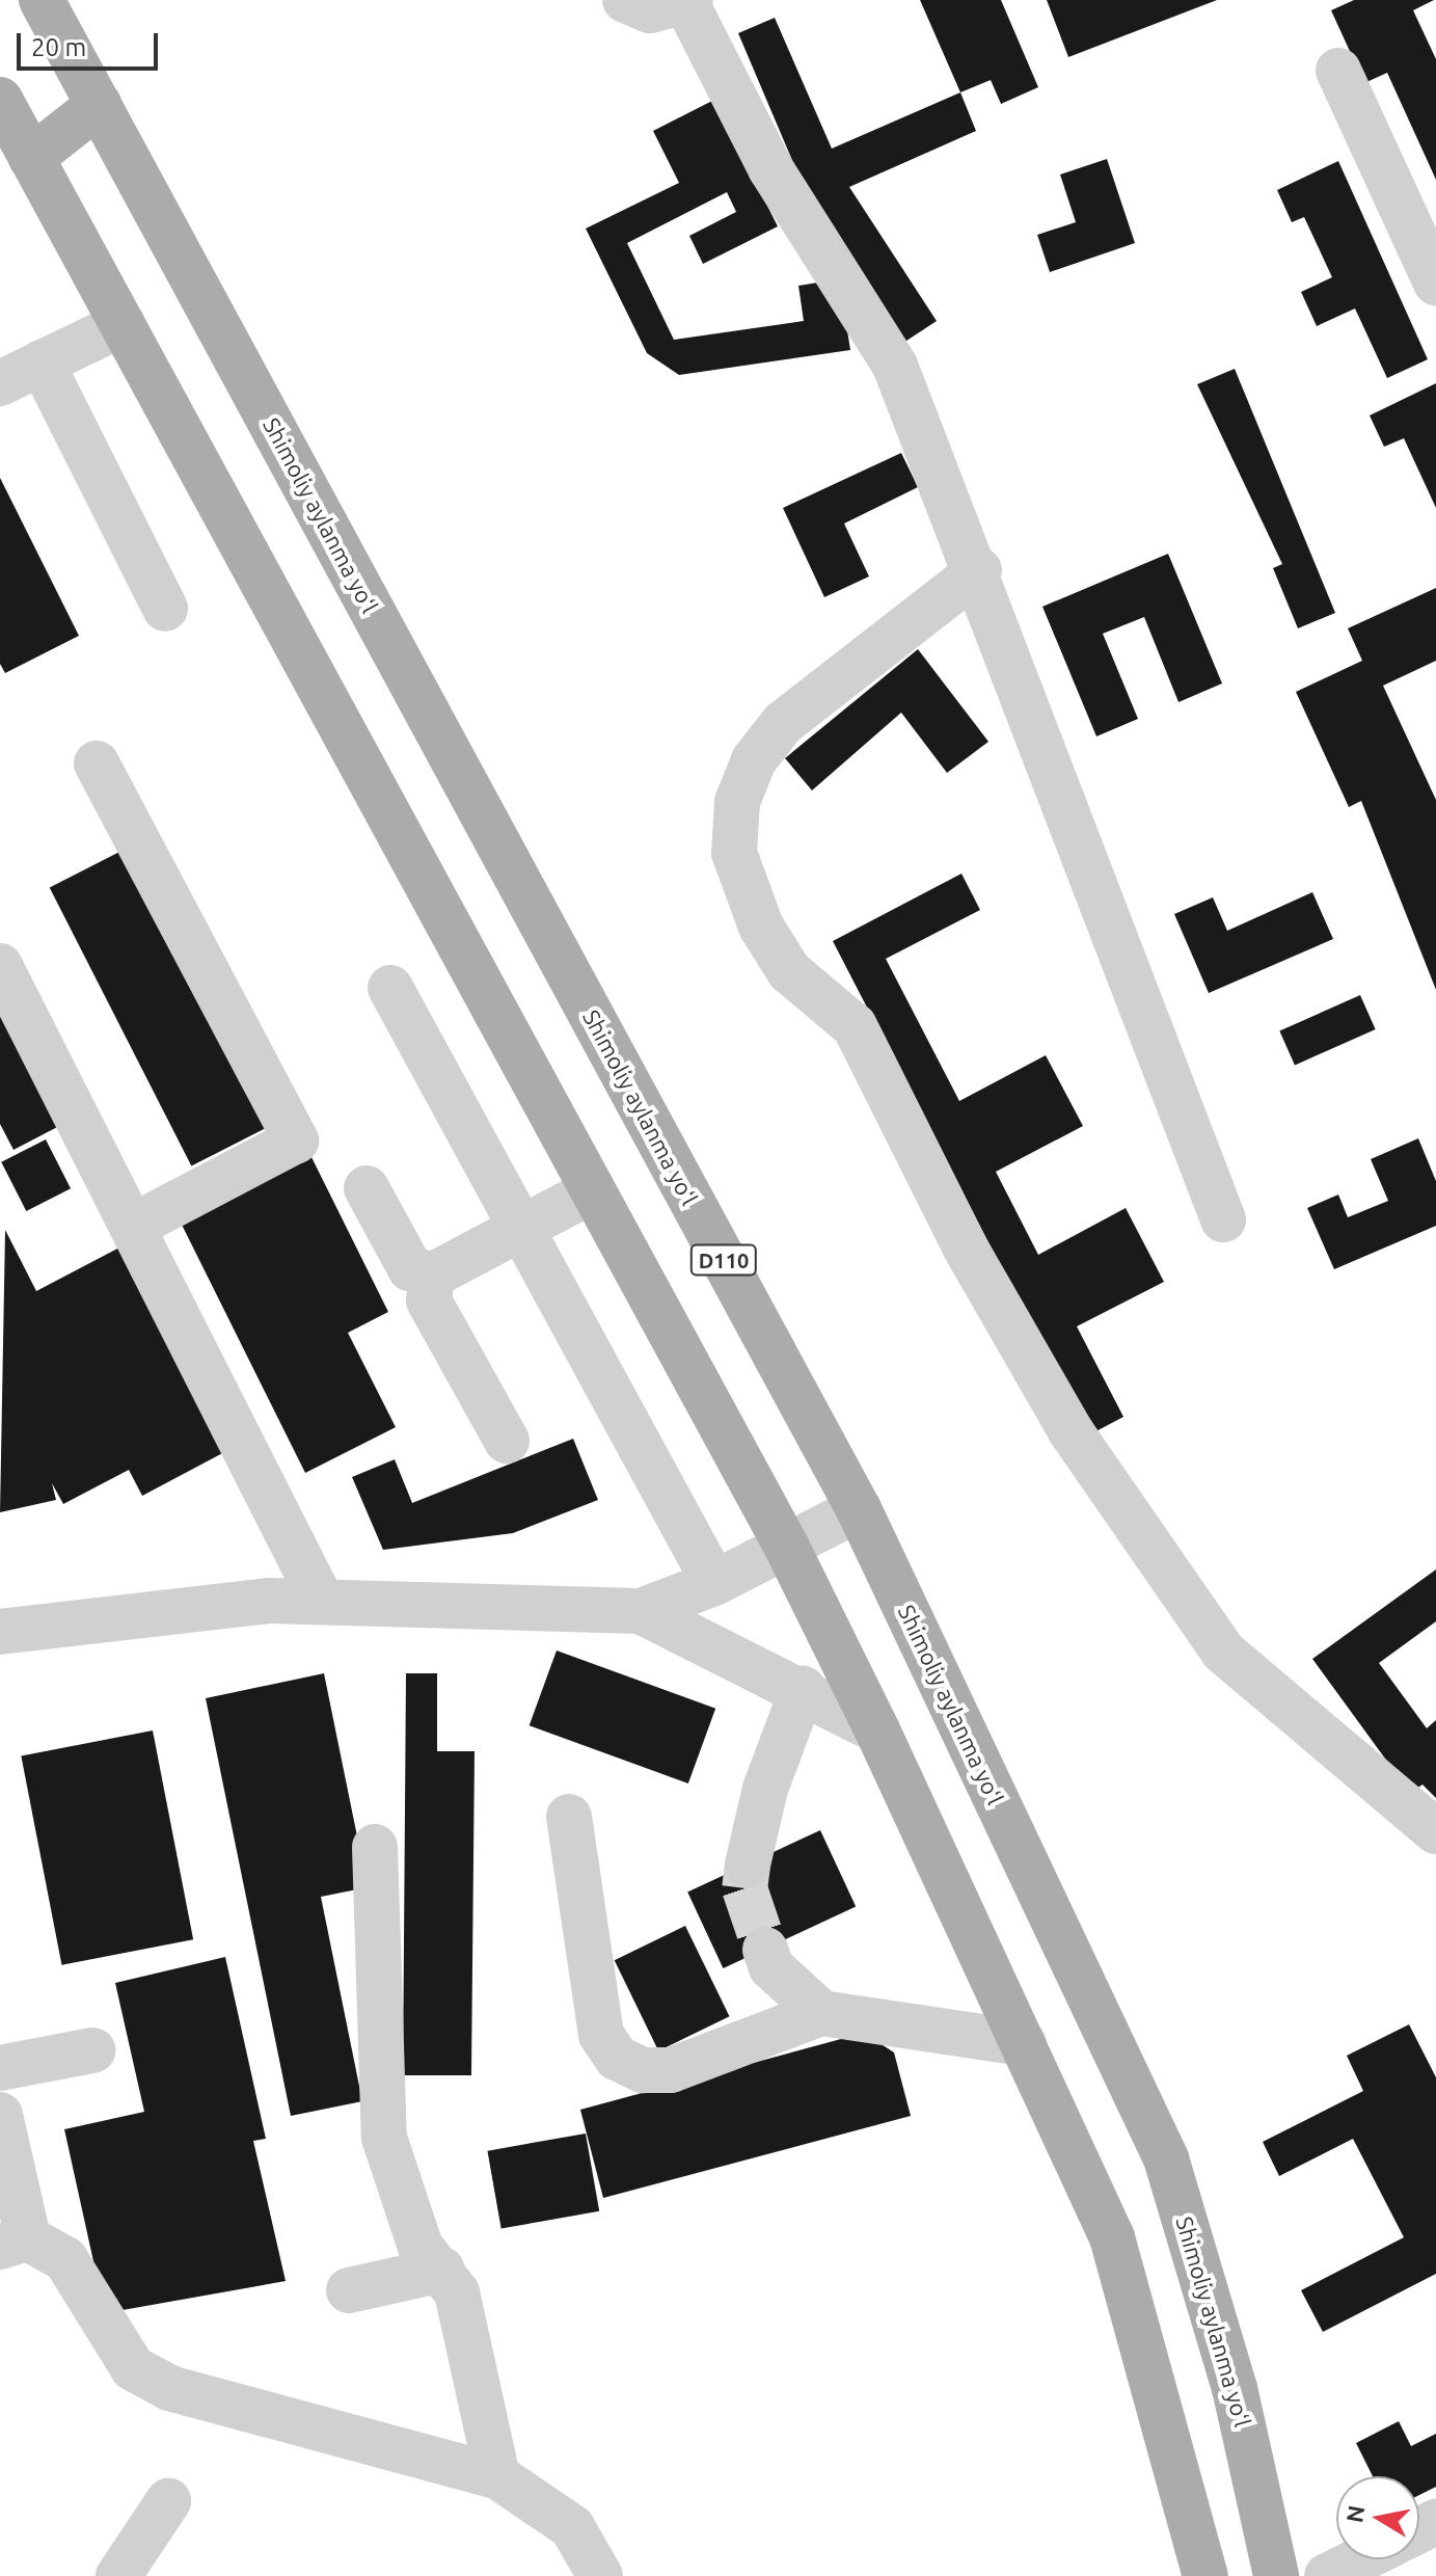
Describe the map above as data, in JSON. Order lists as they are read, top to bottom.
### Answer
{
  "streets": {
    "main road": ["Shimoliy aylanma yoʻl", "D110"]
  },
  "scale_bar": "20 m",
  "north": "left"
}
